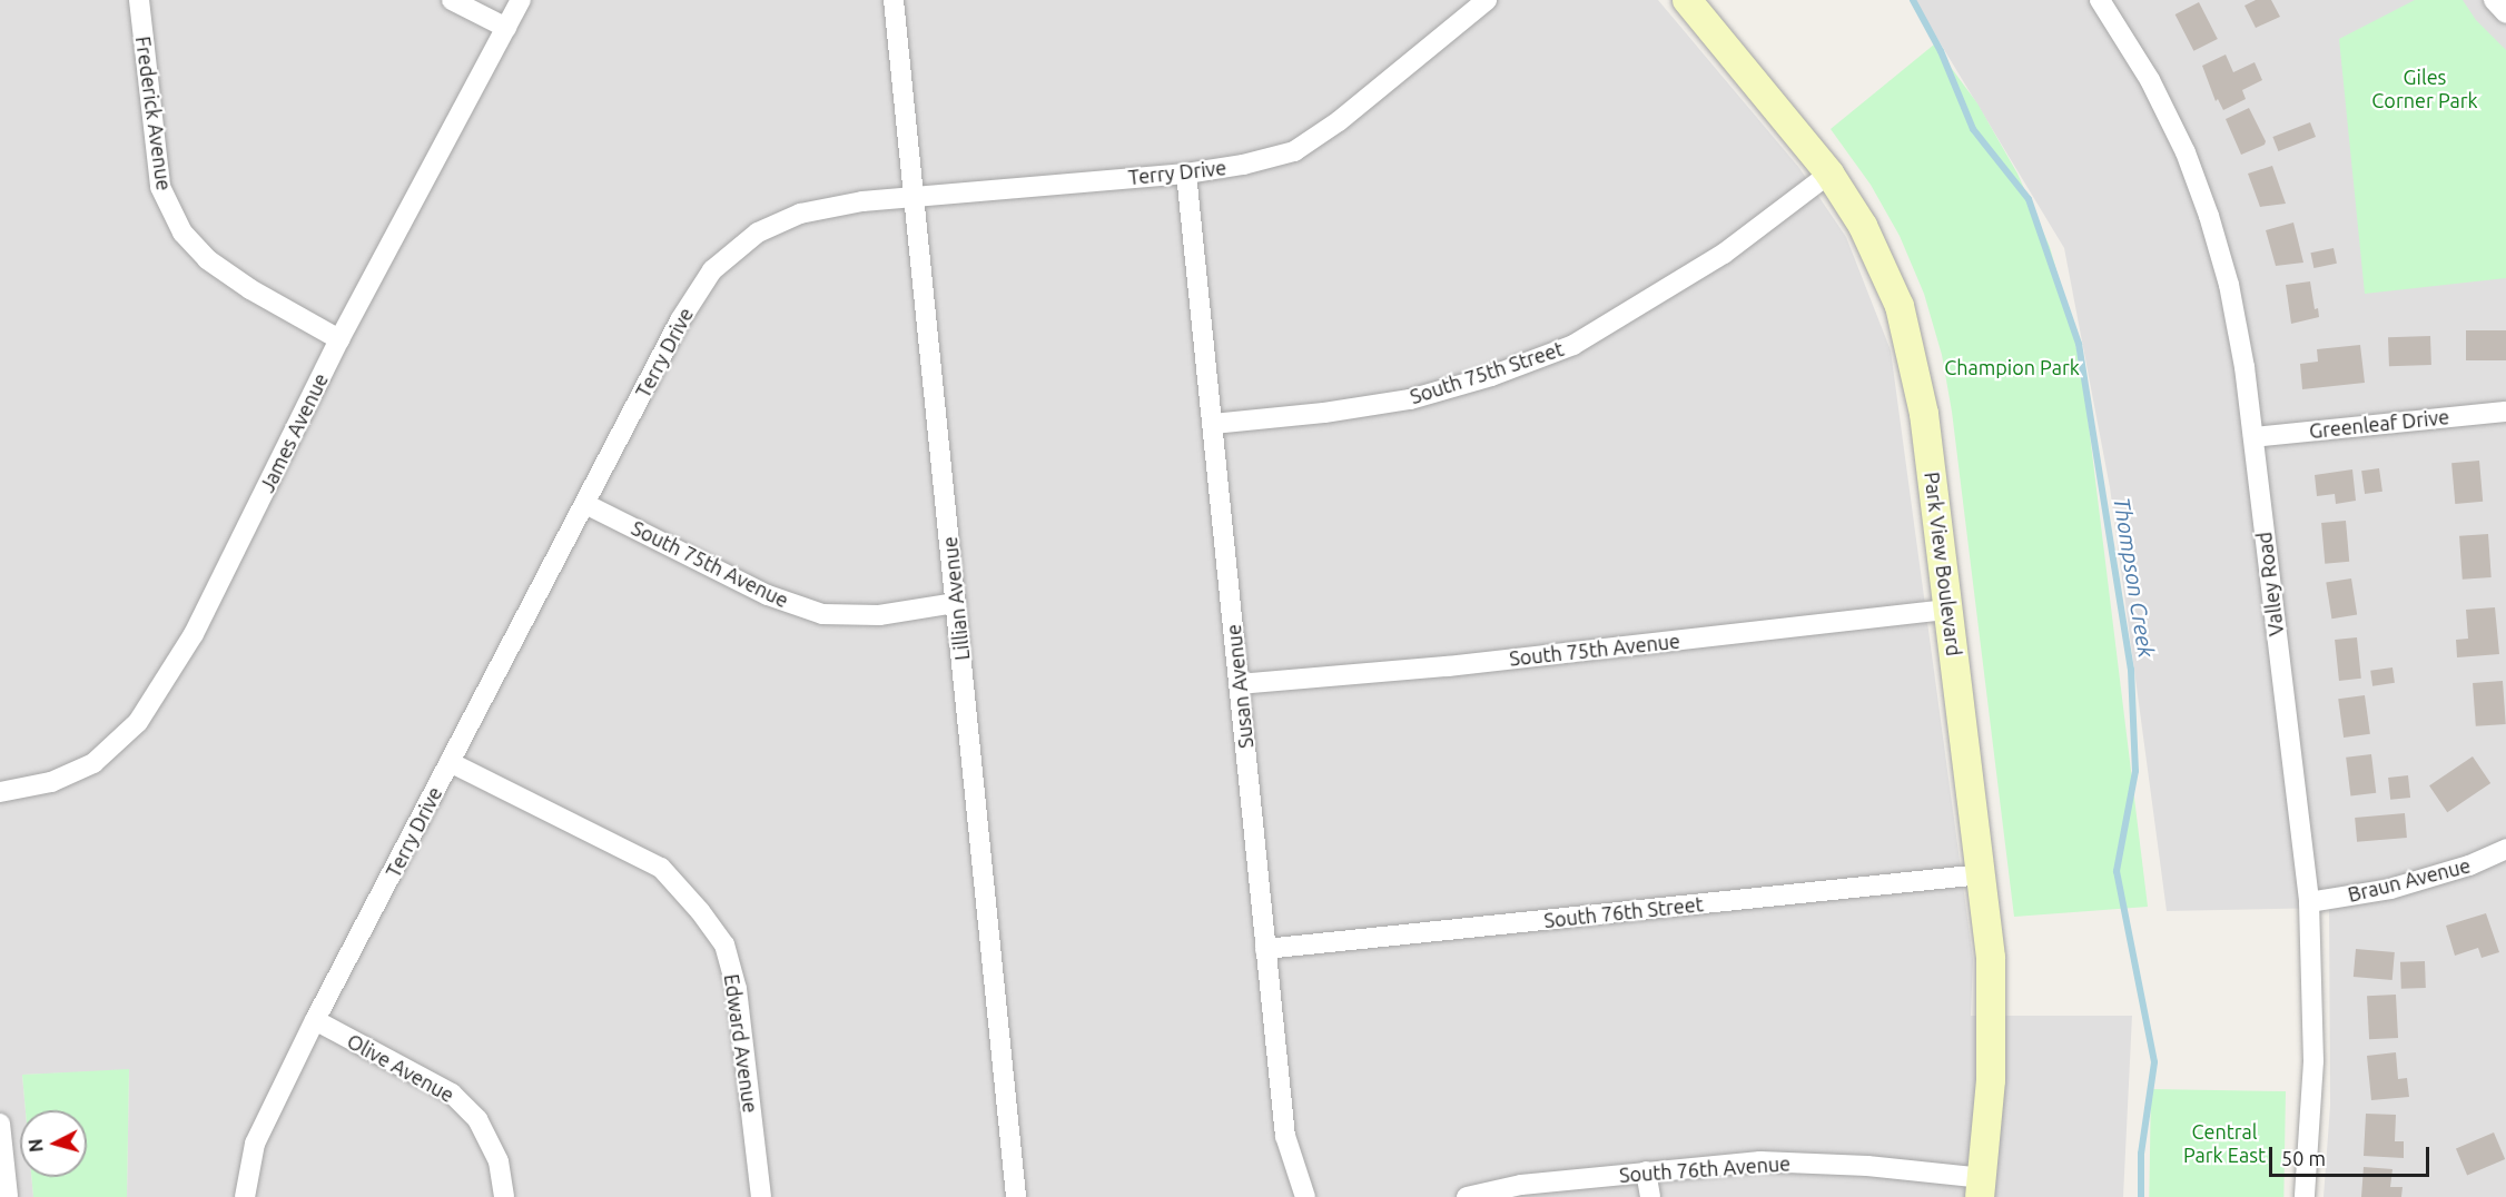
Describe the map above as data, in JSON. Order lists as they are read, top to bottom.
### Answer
{
  "streets": {
    "street": [
      "Frederick Avenue",
      "Terry Drive",
      "South 75th Street",
      "Greenleaf Drive",
      "James Avenue",
      "South 75th Avenue",
      "Park View Boulevard",
      "Valley Road",
      "Lillian Avenue",
      "Susan Avenue",
      "Braun Avenue",
      "South 76th Street",
      "Edward Avenue",
      "Olive Avenue",
      "South 76th Avenue"
    ]
  },
  "crossings": [
    ["Frederick Avenue", "James Avenue"],
    ["Terry Drive", "South 75th Avenue"],
    ["Terry Drive", "Lillian Avenue"],
    ["Terry Drive", "Susan Avenue"],
    ["Terry Drive", "Edward Avenue"],
    ["Terry Drive", "Olive Avenue"],
    ["South 75th Street", "Park View Boulevard"],
    ["South 75th Street", "Susan Avenue"],
    ["Greenleaf Drive", "Valley Road"],
    ["South 75th Avenue", "Park View Boulevard"],
    ["South 75th Avenue", "Lillian Avenue"],
    ["South 75th Avenue", "Susan Avenue"],
    ["Park View Boulevard", "South 76th Street"],
    ["Park View Boulevard", "South 76th Avenue"],
    ["Valley Road", "Braun Avenue"],
    ["Susan Avenue", "South 76th Street"]
  ],
  "water": ["Thompson Creek"],
  "parks": ["Giles Corner Park", "Champion Park", "Central Park East"],
  "scale_bar": "50 m",
  "north": "left"
}
